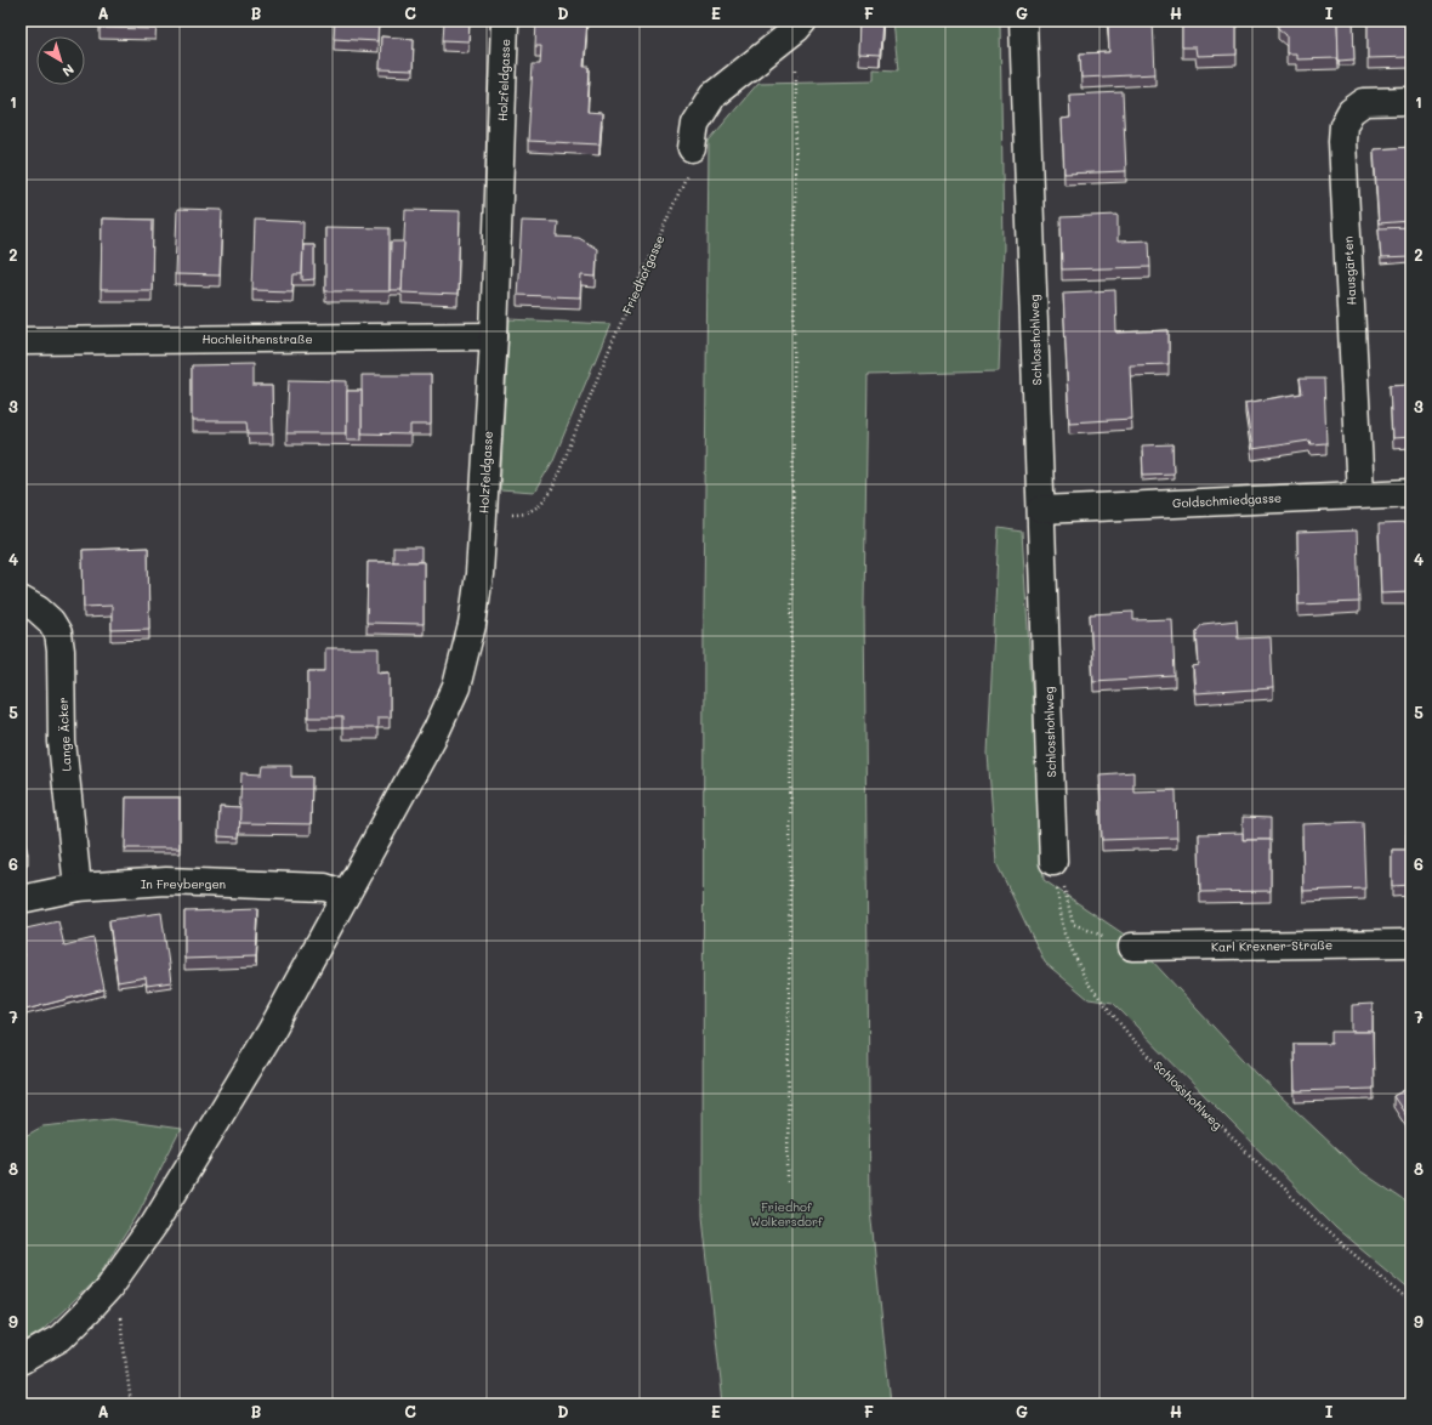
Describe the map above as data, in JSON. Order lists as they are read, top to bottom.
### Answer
{
  "streets": {
    "street": [
      "Holzfeldgasse",
      "Hausgärten",
      "Hochleithenstraße",
      "Schlosshohlweg",
      "Goldschmiedgasse",
      "Lange Äcker",
      "In Freybergen",
      "Karl Krexner-Straße"
    ],
    "path": ["Friedhofgasse"]
  },
  "crossings": [
    ["Holzfeldgasse", "Friedhofgasse"],
    ["Holzfeldgasse", "Hochleithenstraße"],
    ["Holzfeldgasse", "In Freybergen"],
    ["Hausgärten", "Goldschmiedgasse"],
    ["Schlosshohlweg", "Goldschmiedgasse"],
    ["Lange Äcker", "In Freybergen"]
  ],
  "parks": ["Friedhof Wolkersdorf"],
  "north": "bottom right",
  "grid": {
    "columns": [
      "A",
      "B",
      "C",
      "D",
      "E",
      "F",
      "G",
      "H",
      "I"
    ],
    "rows": [
      "1",
      "2",
      "3",
      "4",
      "5",
      "6",
      "7",
      "8",
      "9"
    ]
  }
}
